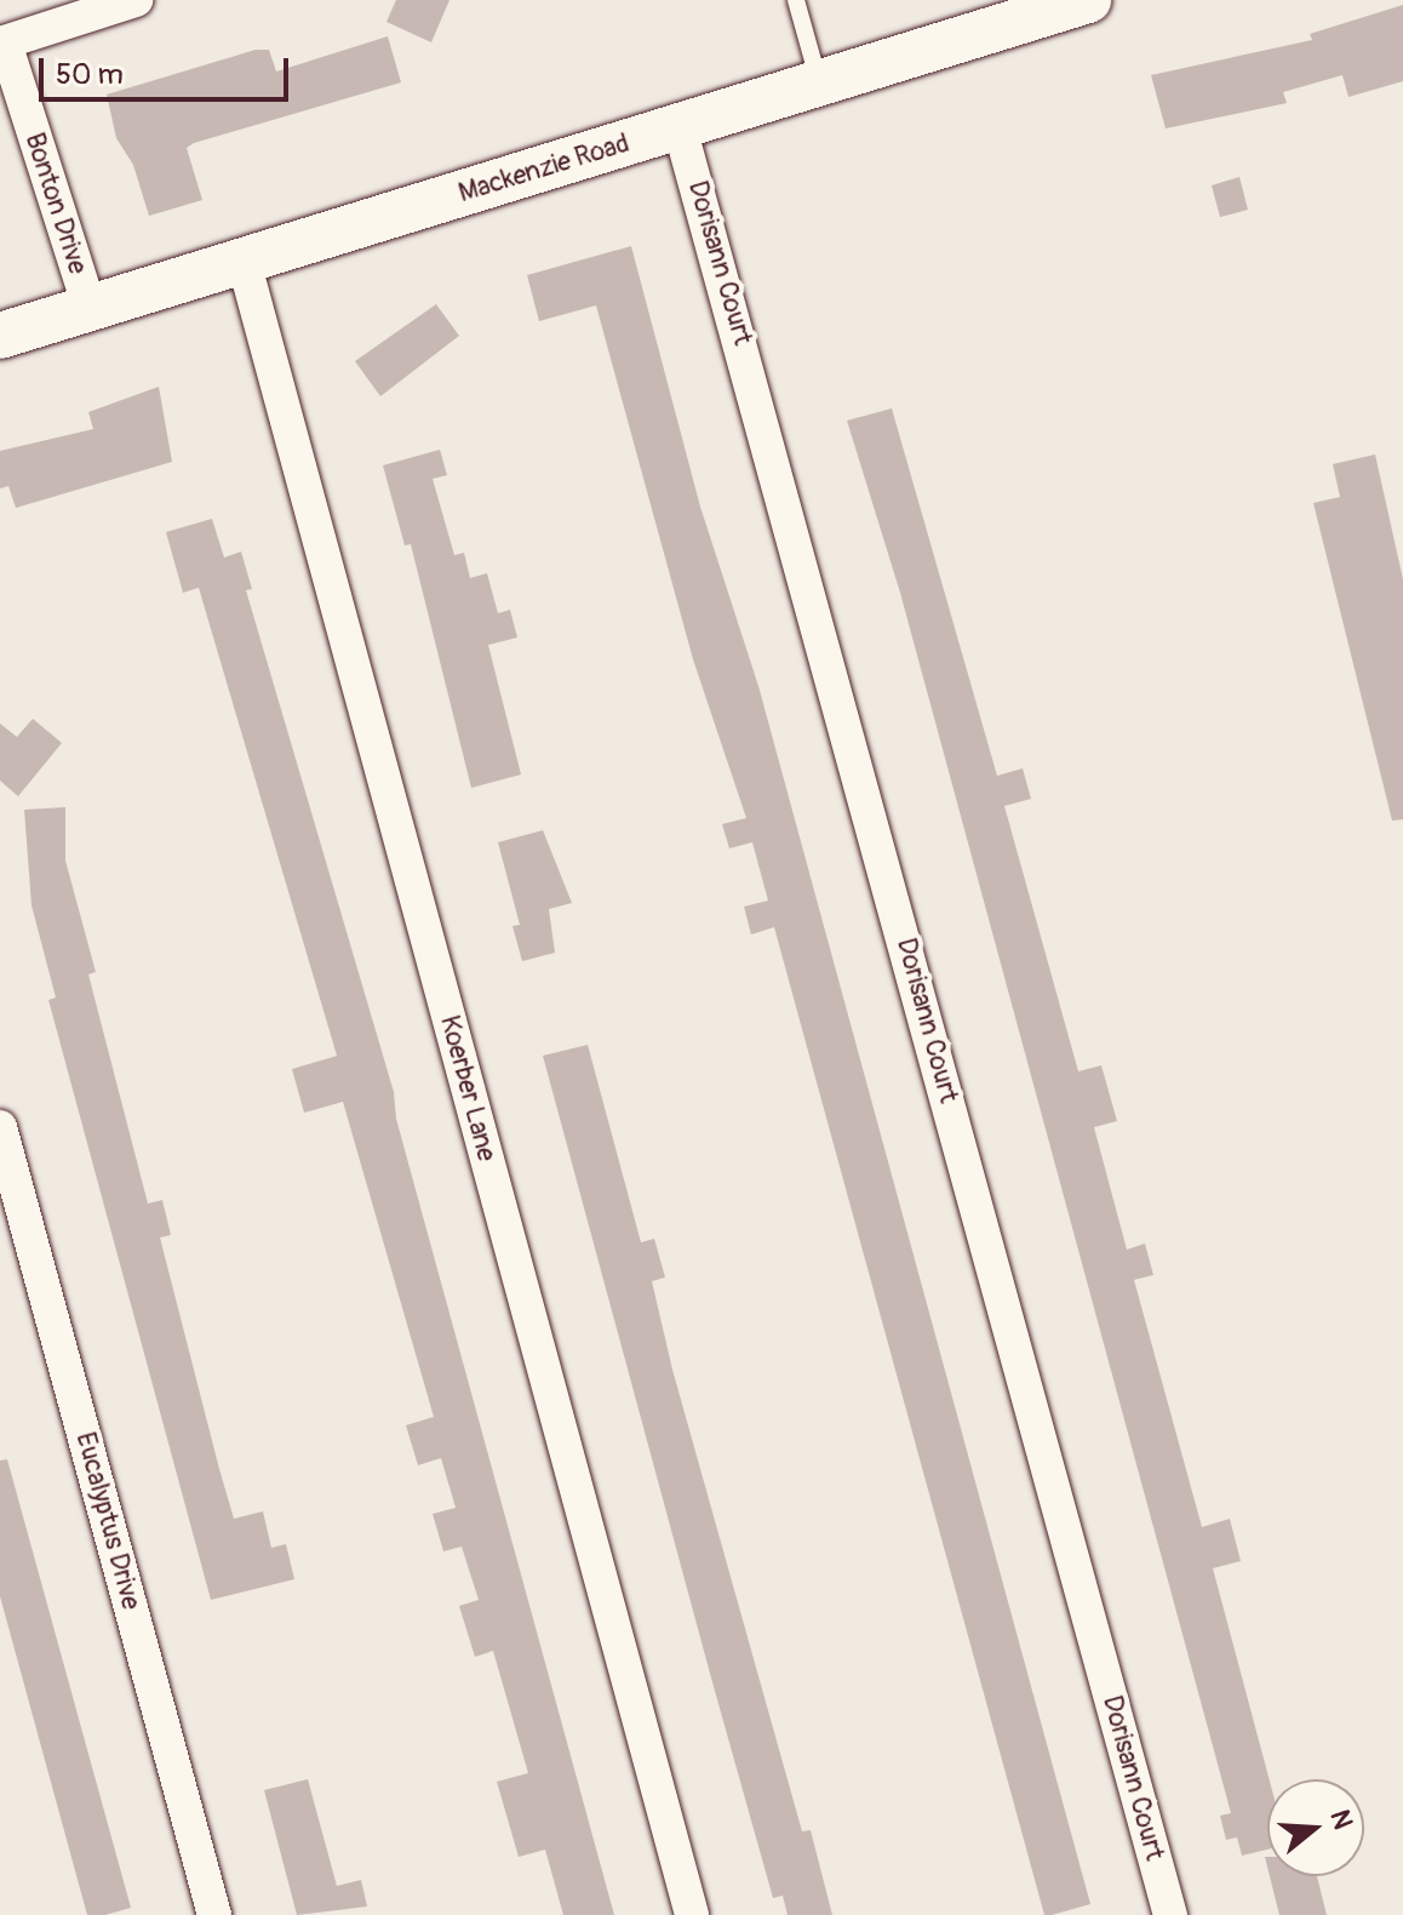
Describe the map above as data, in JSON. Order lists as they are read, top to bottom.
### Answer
{
  "streets": {
    "main road": ["Mackenzie Road"],
    "street": [
      "Bonton Drive",
      "Dorisann Court",
      "Koerber Lane",
      "Eucalyptus Drive"
    ]
  },
  "crossings": [
    ["Mackenzie Road", "Bonton Drive"],
    ["Mackenzie Road", "Dorisann Court"],
    ["Mackenzie Road", "Koerber Lane"]
  ],
  "scale_bar": "50 m",
  "north": "right"
}
